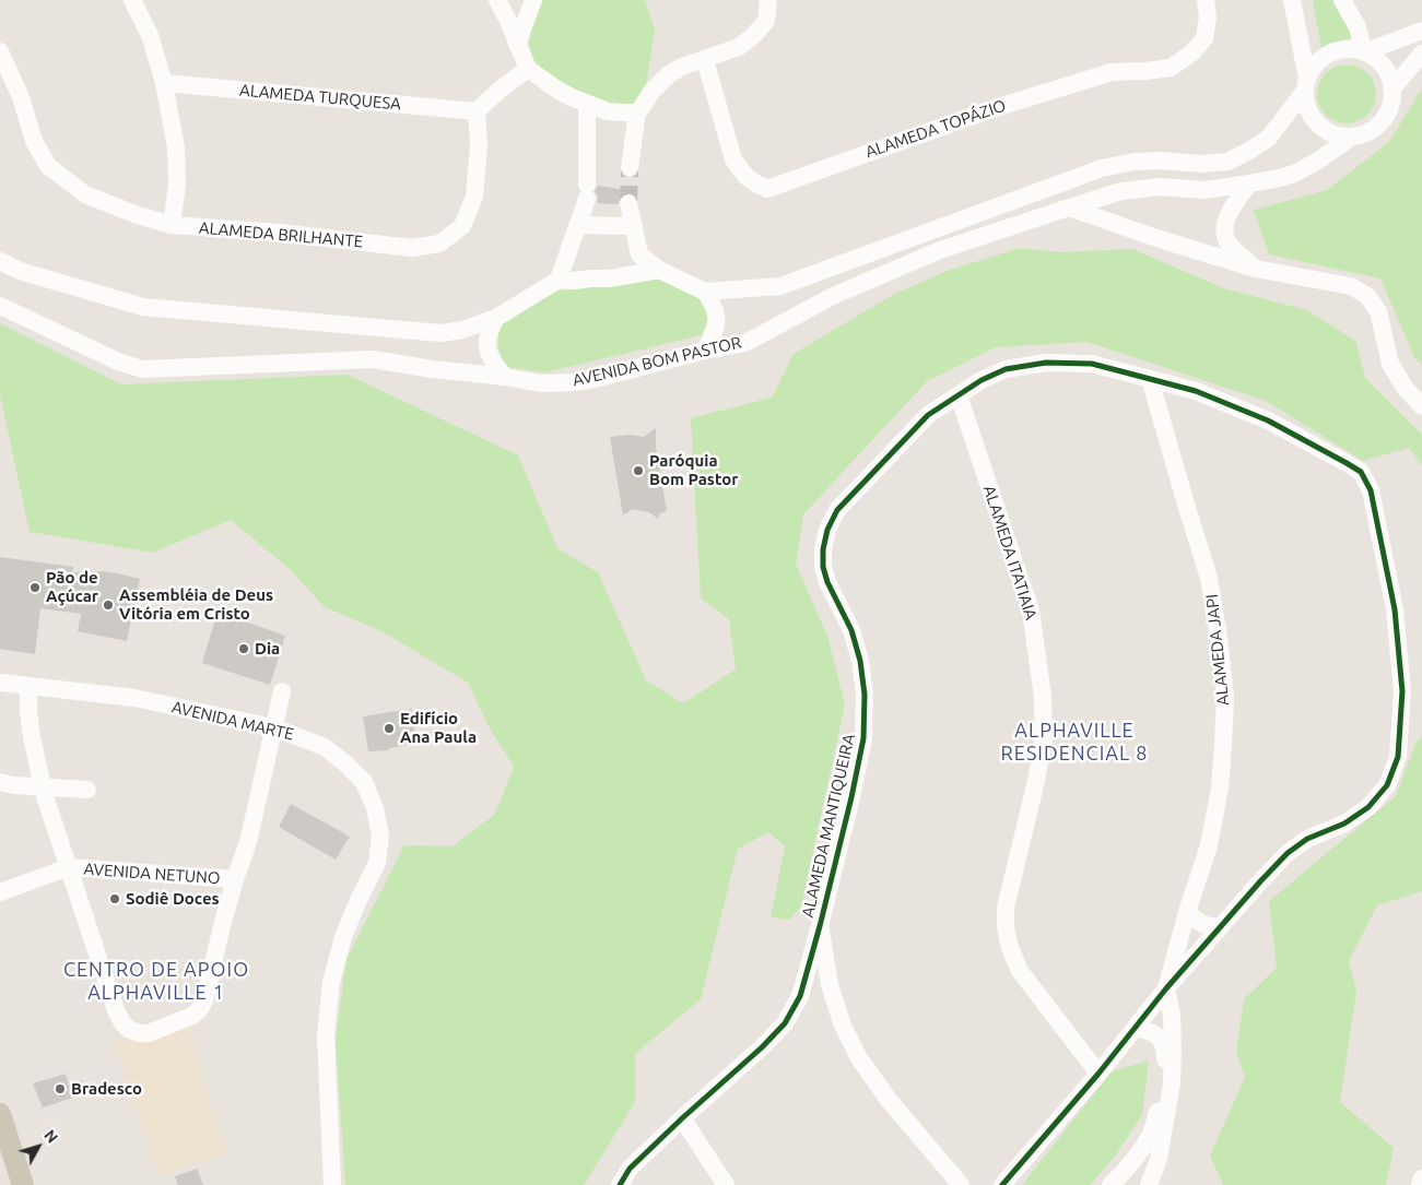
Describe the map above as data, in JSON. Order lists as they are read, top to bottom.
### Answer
{
  "streets": {
    "street": [
      "ALAMEDA TURQUESA",
      "ALAMEDA TOPÁZIO",
      "ALAMEDA BRILHANTE",
      "AVENIDA BOM PASTOR",
      "ALAMEDA ITATIAIA",
      "ALAMEDA JAPI",
      "AVENIDA MARTE",
      "ALAMEDA MANTIQUEIRA",
      "AVENIDA NETUNO"
    ]
  },
  "crossings": [
    ["ALAMEDA TURQUESA", "ALAMEDA BRILHANTE"],
    ["ALAMEDA ITATIAIA", "ALAMEDA MANTIQUEIRA"],
    ["ALAMEDA JAPI", "ALAMEDA MANTIQUEIRA"]
  ],
  "districts": ["ALPHAVILLE RESIDENCIAL 8", "CENTRO DE APOIO ALPHAVILLE 1"],
  "places": [
    "Paróquia Bom Pastor",
    "Pão de Açúcar",
    "Assembléia de Deus Vitória em Cristo",
    "Dia",
    "Edifício Ana Paula",
    "Sodiê Doces",
    "Bradesco"
  ],
  "north": "top right"
}
